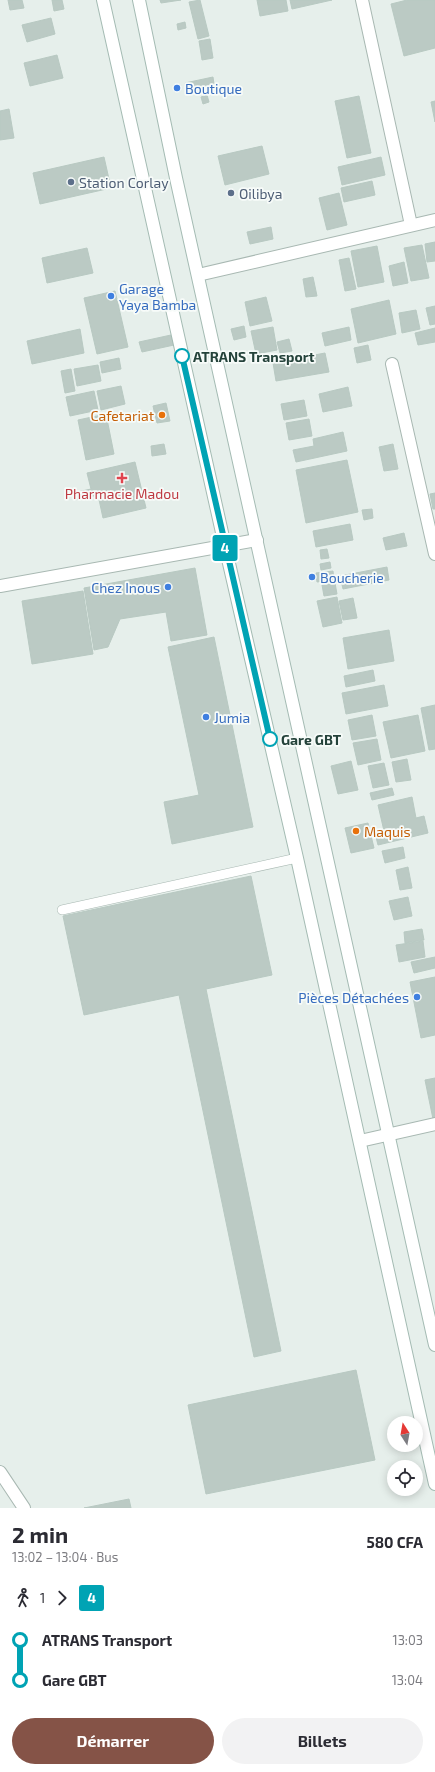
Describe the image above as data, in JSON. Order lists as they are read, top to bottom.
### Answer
{
  "places": {
    "other": [
      "Boutique",
      "Station Corlay",
      "Oilibya",
      "Garage Yaya Bamba",
      "ATRANS Transport",
      "Cafetariat",
      "Boucherie",
      "Chez Inous",
      "Jumia",
      "Gare GBT",
      "Maquis",
      "Pièces Détachées"
    ],
    "health": ["Pharmacie Madou"]
  },
  "lines": ["bus line 4"],
  "north": "top",
  "page": {
    "on_map": "4",
    "heading": ["2 min", "13:02 – 13:04 · Bus", "580 CFA"],
    "legs": ["1", "4"],
    "list": [
      {
        "name": "ATRANS Transport",
        "value": "13:03"
      },
      {
        "name": "Gare GBT",
        "value": "13:04"
      }
    ],
    "buttons": ["Démarrer", "Billets"]
  }
}
